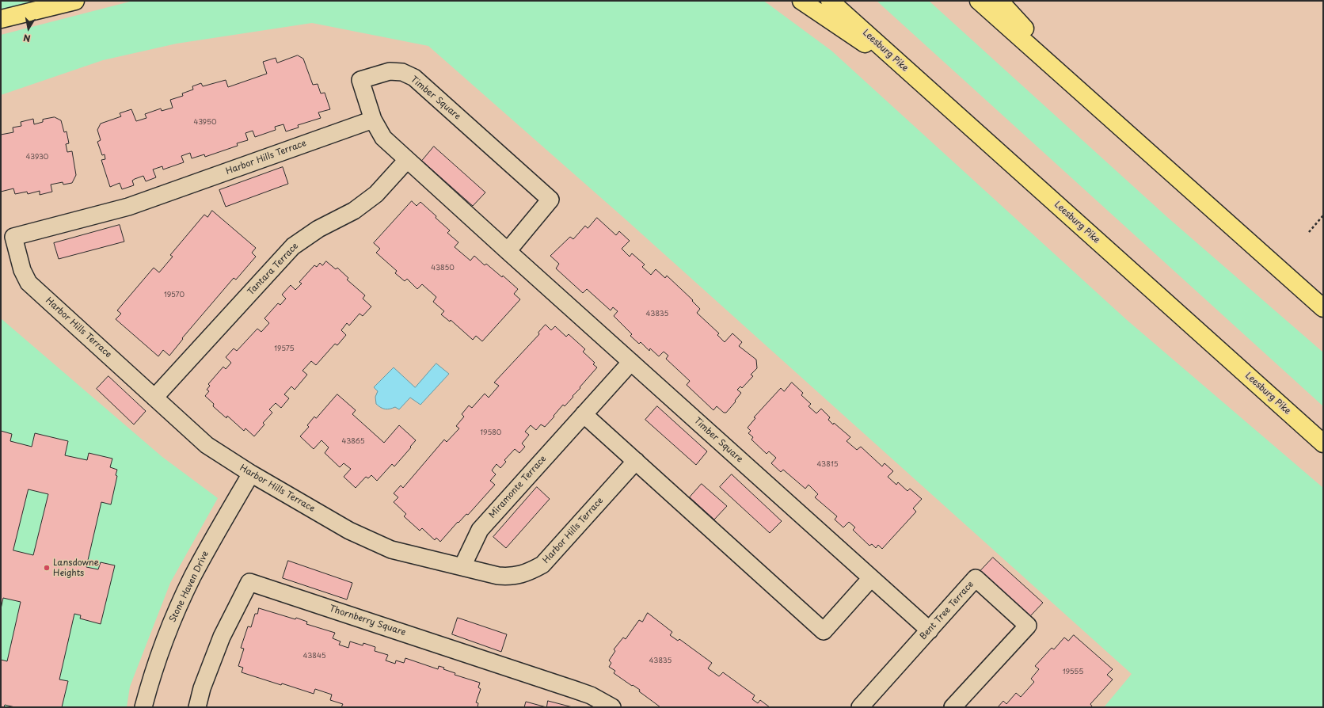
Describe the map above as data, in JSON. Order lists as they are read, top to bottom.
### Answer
{
  "streets": {
    "highway": ["Leesburg Pike"],
    "street": [
      "Timber Square",
      "Harbor Hills Terrace",
      "Tantara Terrace",
      "Miramonte Terrace",
      "Stone Haven Drive",
      "Bent Tree Terrace",
      "Thornberry Square"
    ]
  },
  "crossings": [
    ["Timber Square", "Harbor Hills Terrace"],
    ["Timber Square", "Tantara Terrace"],
    ["Timber Square", "Miramonte Terrace"],
    ["Timber Square", "Bent Tree Terrace"],
    ["Harbor Hills Terrace", "Tantara Terrace"],
    ["Harbor Hills Terrace", "Miramonte Terrace"],
    ["Harbor Hills Terrace", "Stone Haven Drive"]
  ],
  "places": ["Lansdowne Heights"],
  "house_numbers": [
    "43950",
    "43930",
    "43850",
    "19570",
    "43835",
    "19575",
    "19580",
    "43865",
    "43815",
    "43845",
    "43835",
    "19555"
  ],
  "north": "bottom"
}
